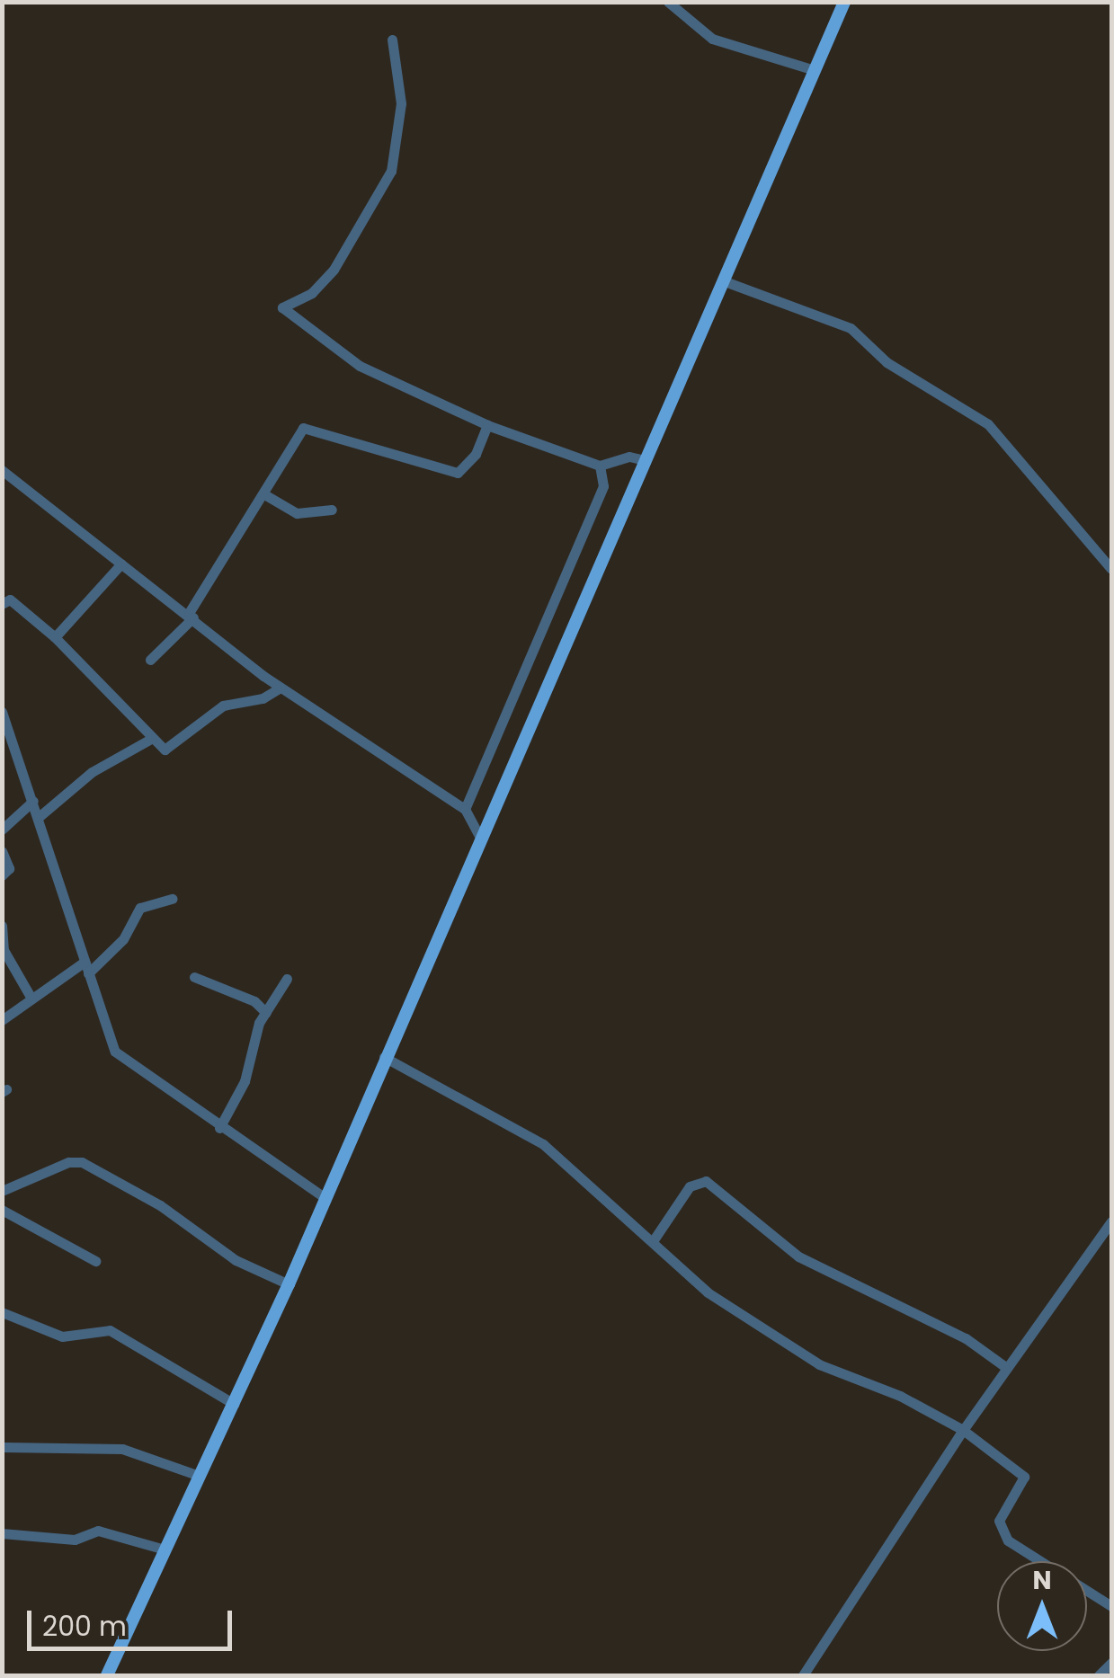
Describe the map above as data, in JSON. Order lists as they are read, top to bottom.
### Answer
{
  "scale_bar": "200 m",
  "north": "top"
}
